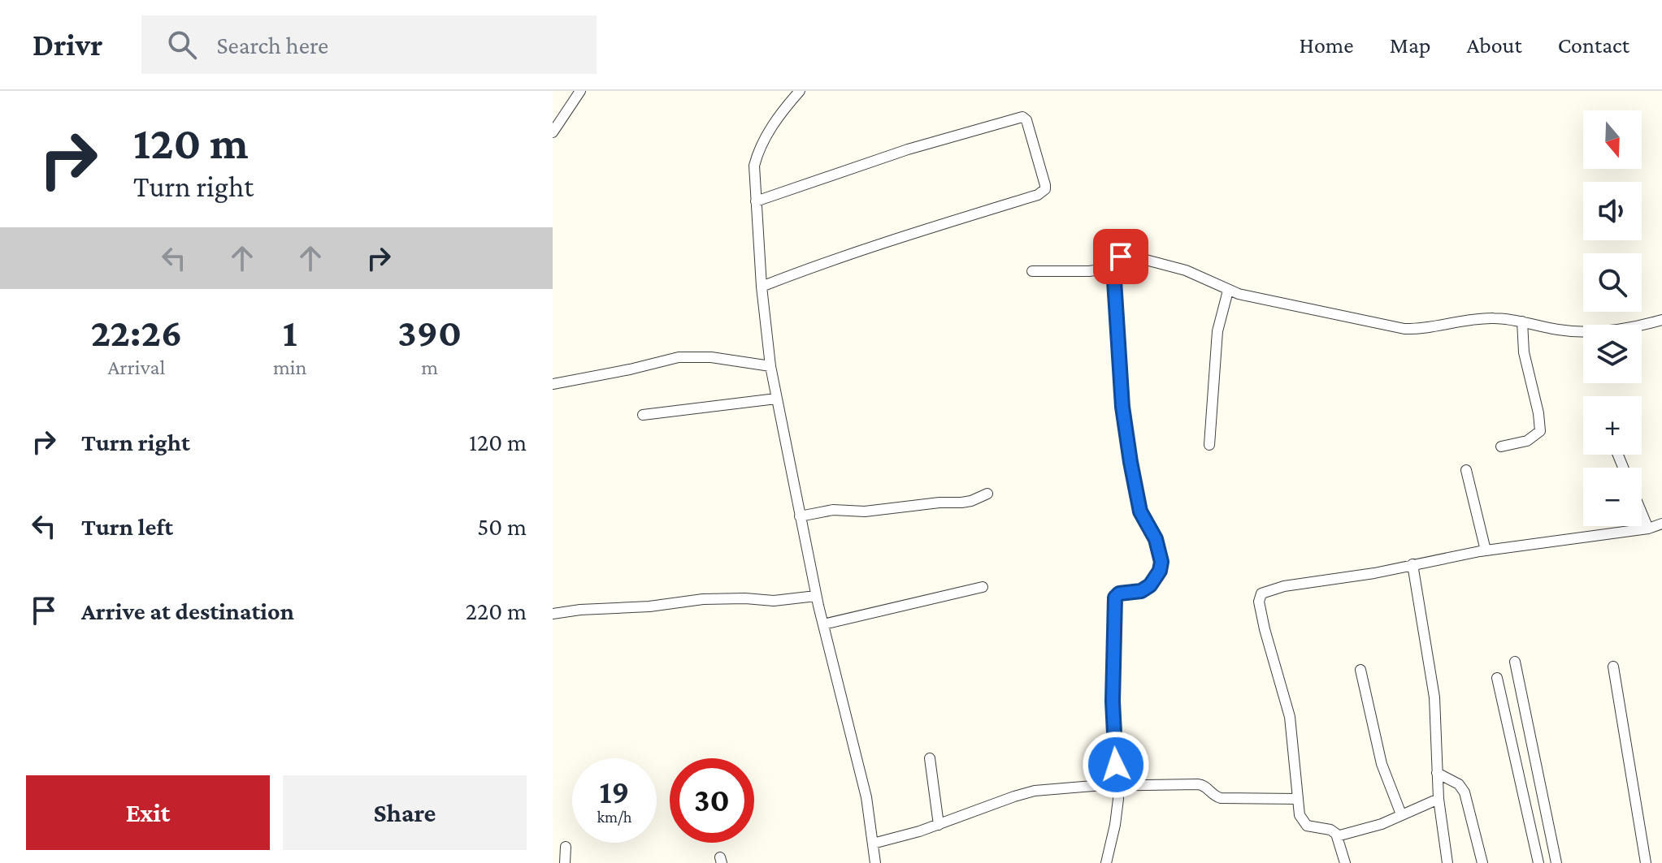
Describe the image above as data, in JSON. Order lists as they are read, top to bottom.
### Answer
{
  "north": "bottom",
  "page": {
    "header": "Drivr",
    "search": "Search here",
    "nav": [
      "Home",
      "Map",
      "About",
      "Contact"
    ],
    "turn": ["120 m", "Turn right"],
    "map_buttons": ["+", "−"],
    "eta": [
      "22:26",
      "Arrival",
      "1",
      "min",
      "390",
      "m"
    ],
    "list": [
      {
        "name": "Turn right",
        "value": "120 m"
      },
      {
        "name": "Turn left",
        "value": "50 m"
      },
      {
        "name": "Arrive at destination",
        "value": "220 m"
      }
    ],
    "speed": "19 km/h",
    "limit": "30",
    "buttons": ["Exit", "Share"]
  }
}
